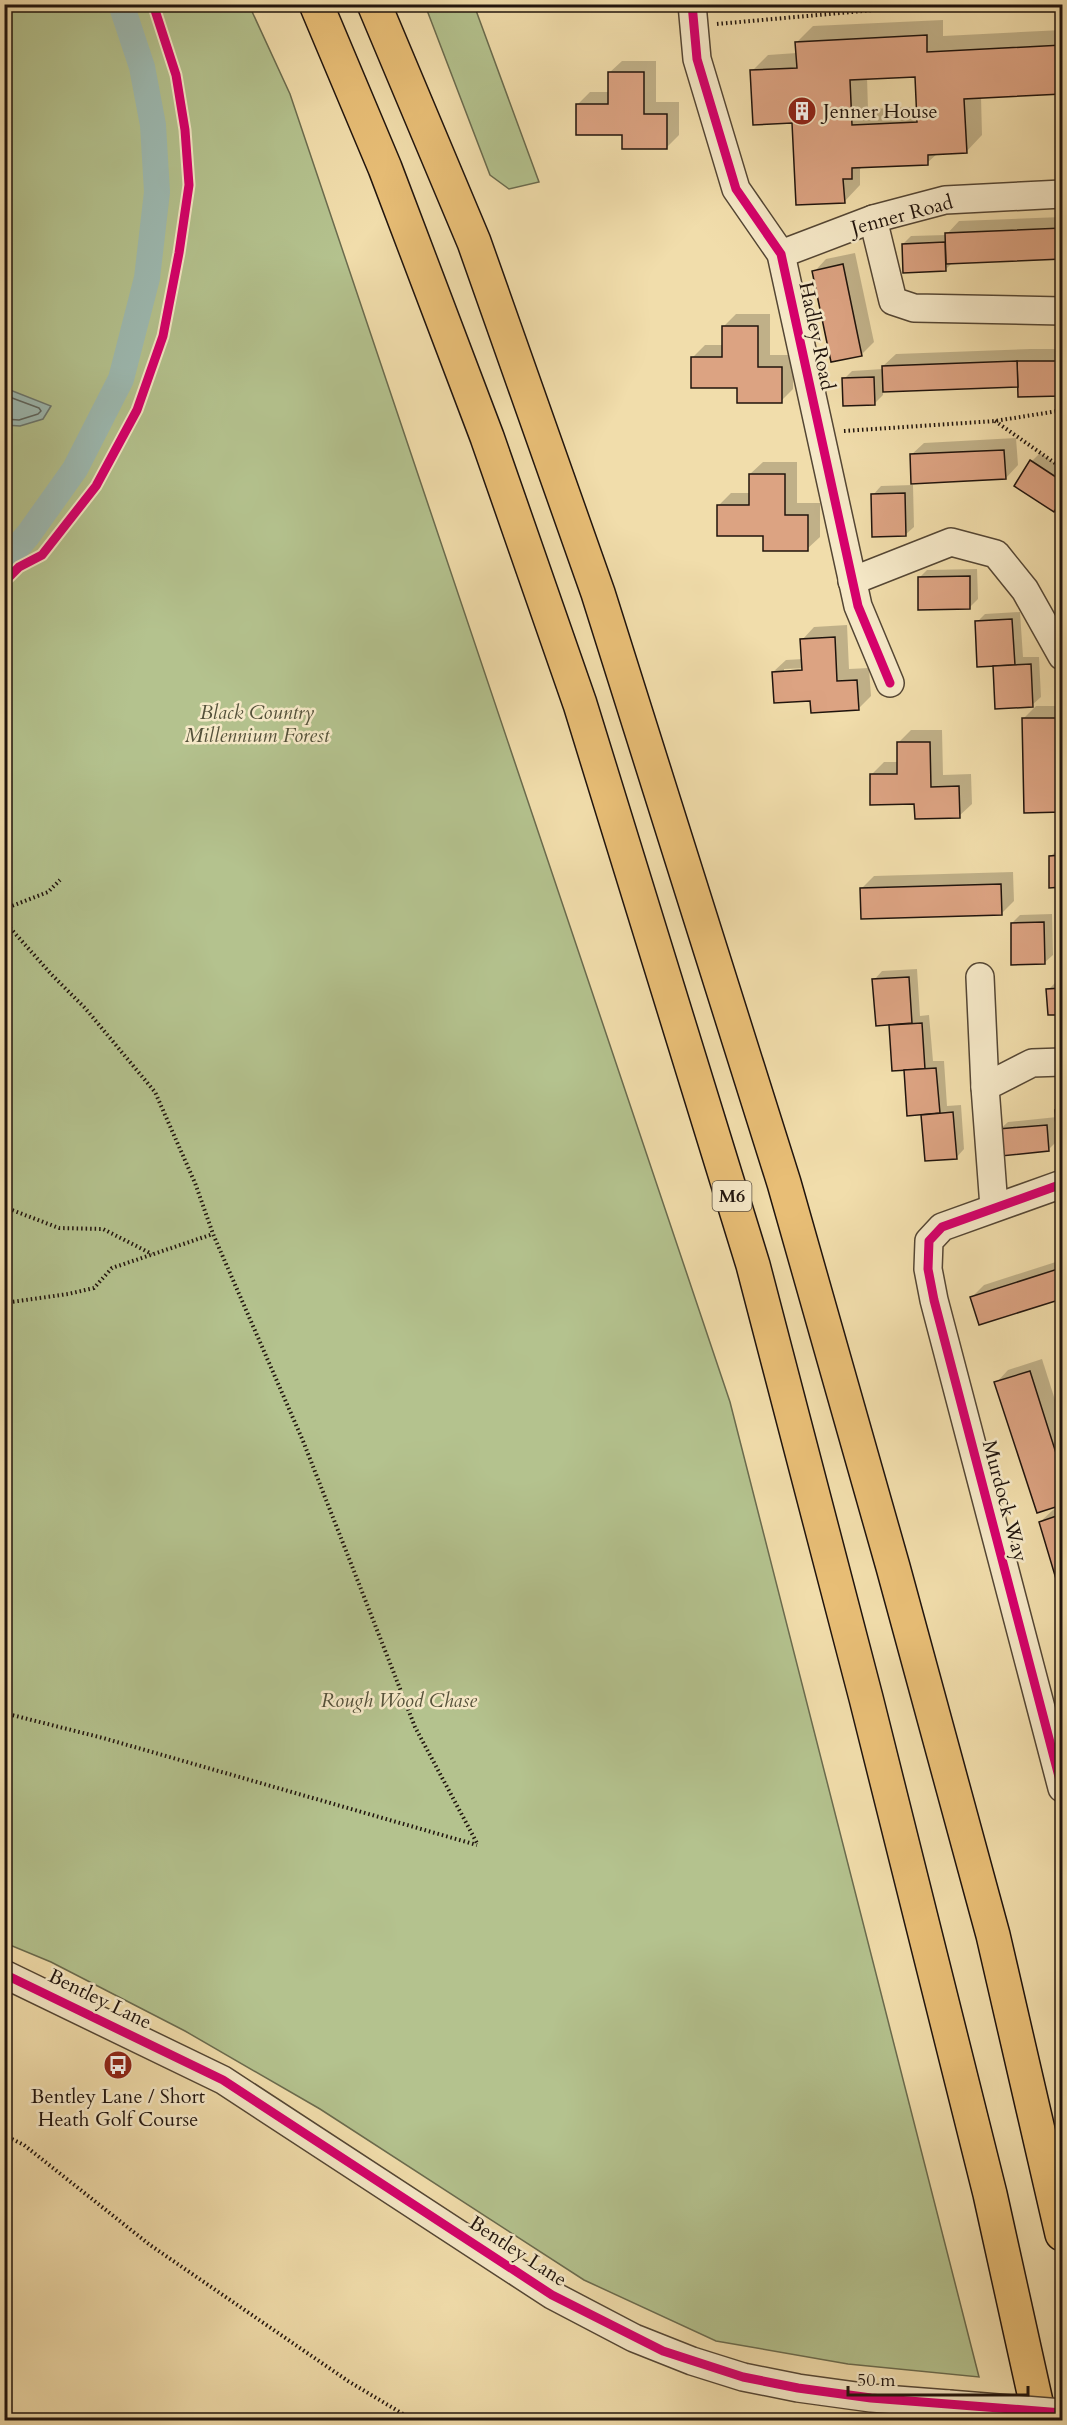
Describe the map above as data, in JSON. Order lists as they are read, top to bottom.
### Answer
{
  "streets": {
    "highway": ["M6"],
    "street": [
      "Jenner Road",
      "Hadley Road",
      "Murdock Way",
      "Bentley Lane"
    ]
  },
  "crossings": [
    ["Jenner Road", "Hadley Road"]
  ],
  "parks": ["Black Country Millennium Forest", "Rough Wood Chase"],
  "places": {
    "building": ["Jenner House"],
    "bus stop": ["Bentley Lane / Short Heath Golf Course"]
  },
  "scale_bar": "50 m"
}
